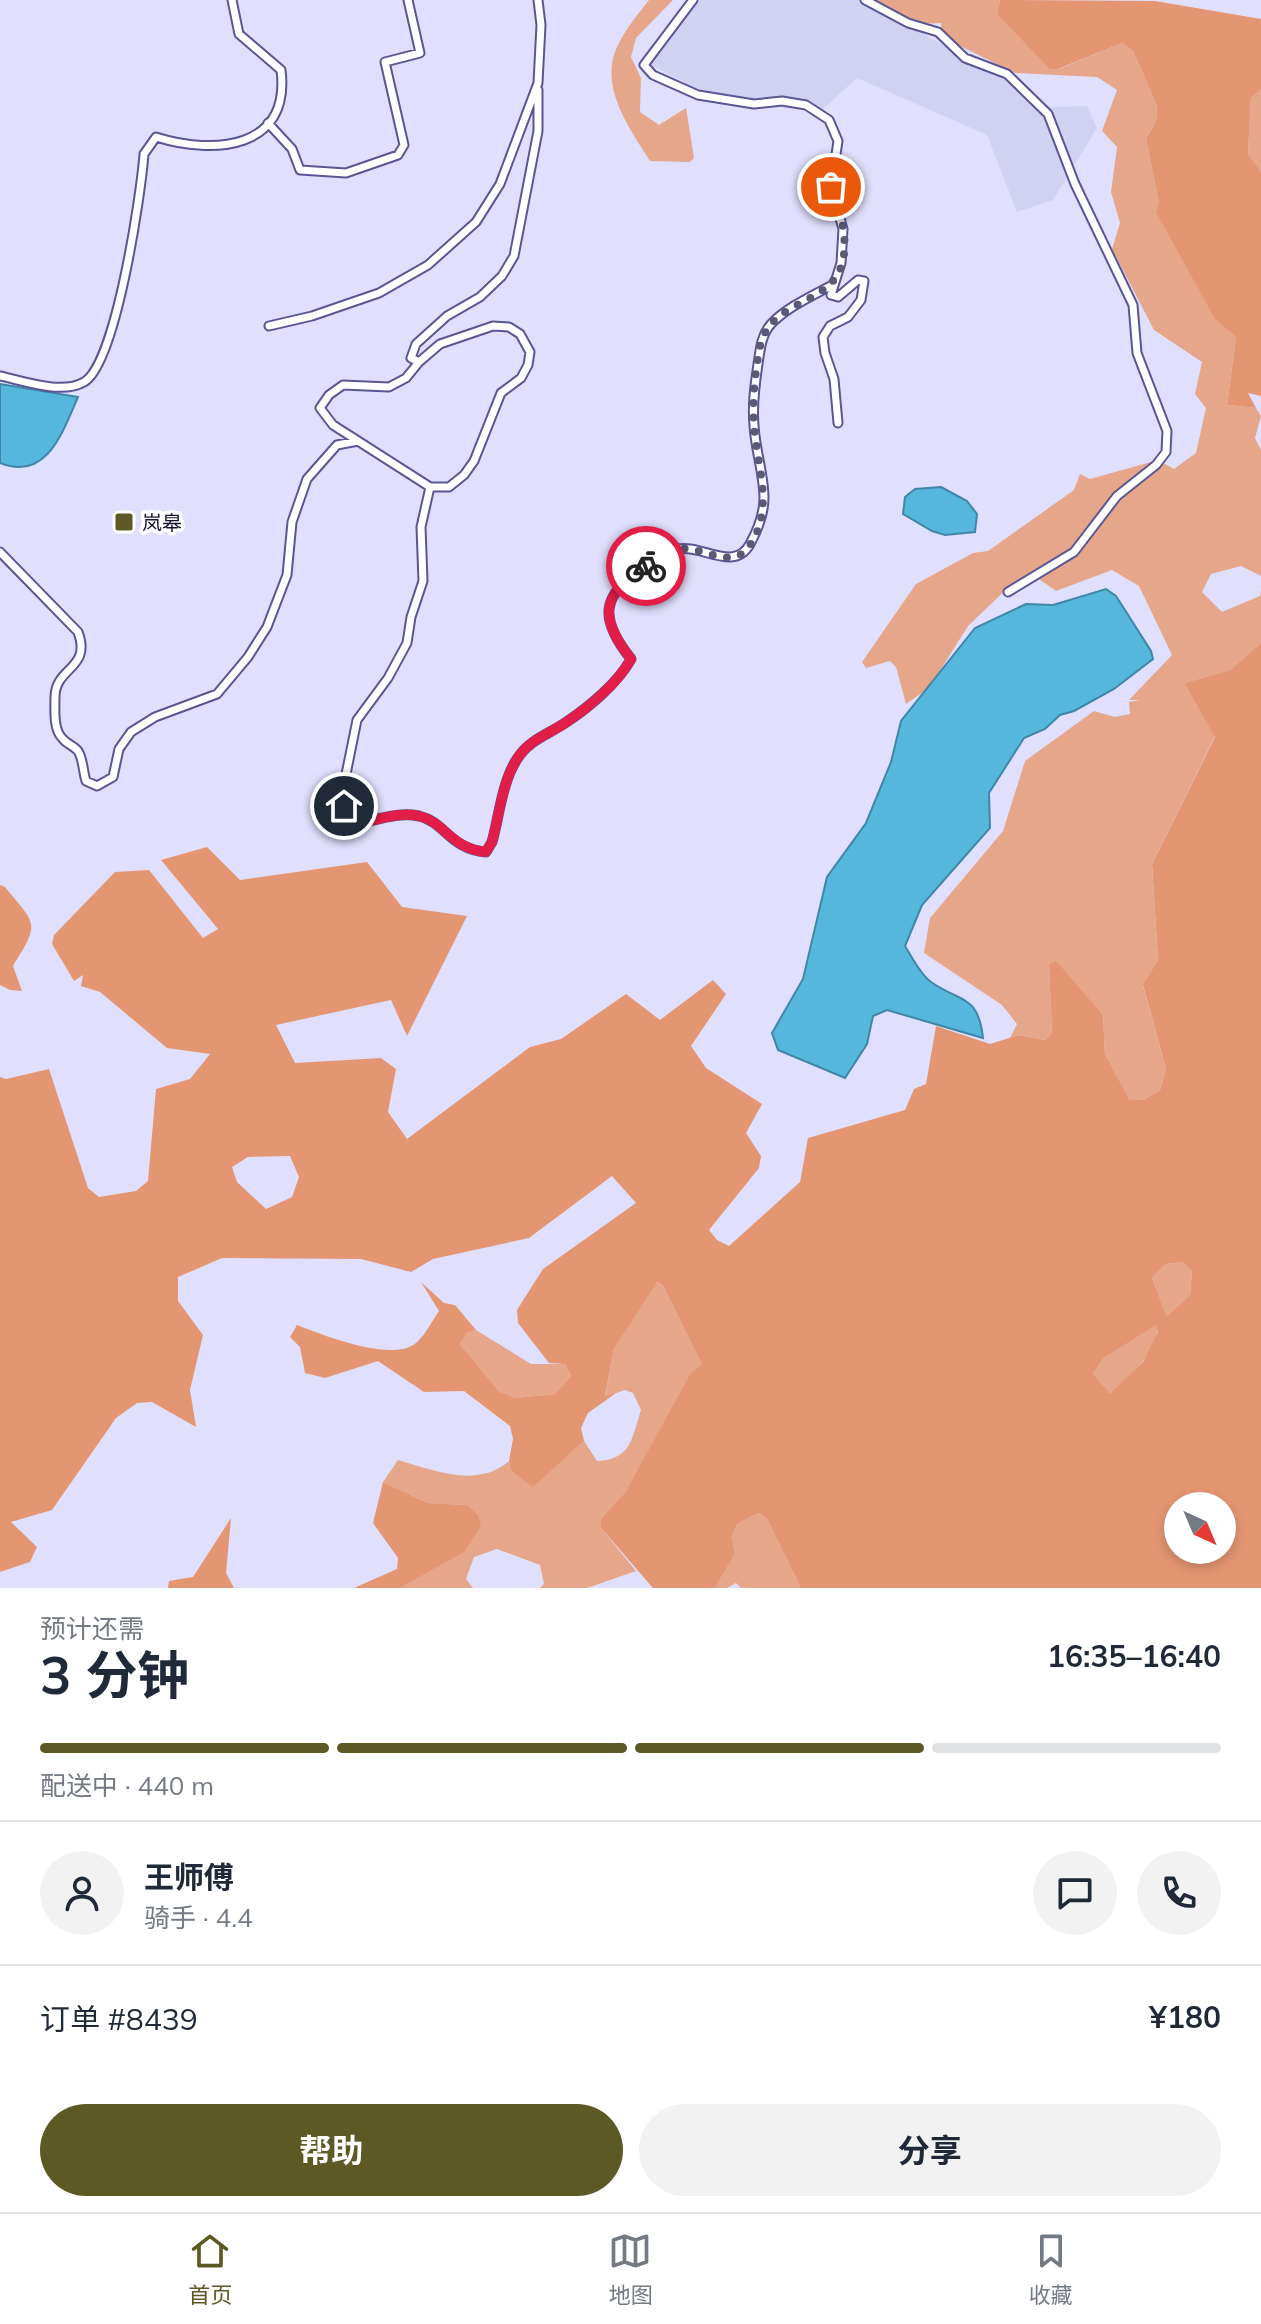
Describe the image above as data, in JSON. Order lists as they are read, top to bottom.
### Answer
{
  "places": {
    "transit": ["岚皋"]
  },
  "north": "bottom right",
  "page": {
    "heading": ["3 分钟", "预计还需", "16:35–16:40"],
    "panel": [
      "王师傅",
      "骑手 · 4.4",
      "订单 #8439",
      "¥180"
    ],
    "bar": "配送中 · 440 m",
    "buttons": ["帮助", "分享"],
    "tabs": ["首页", "地图", "收藏"]
  }
}
